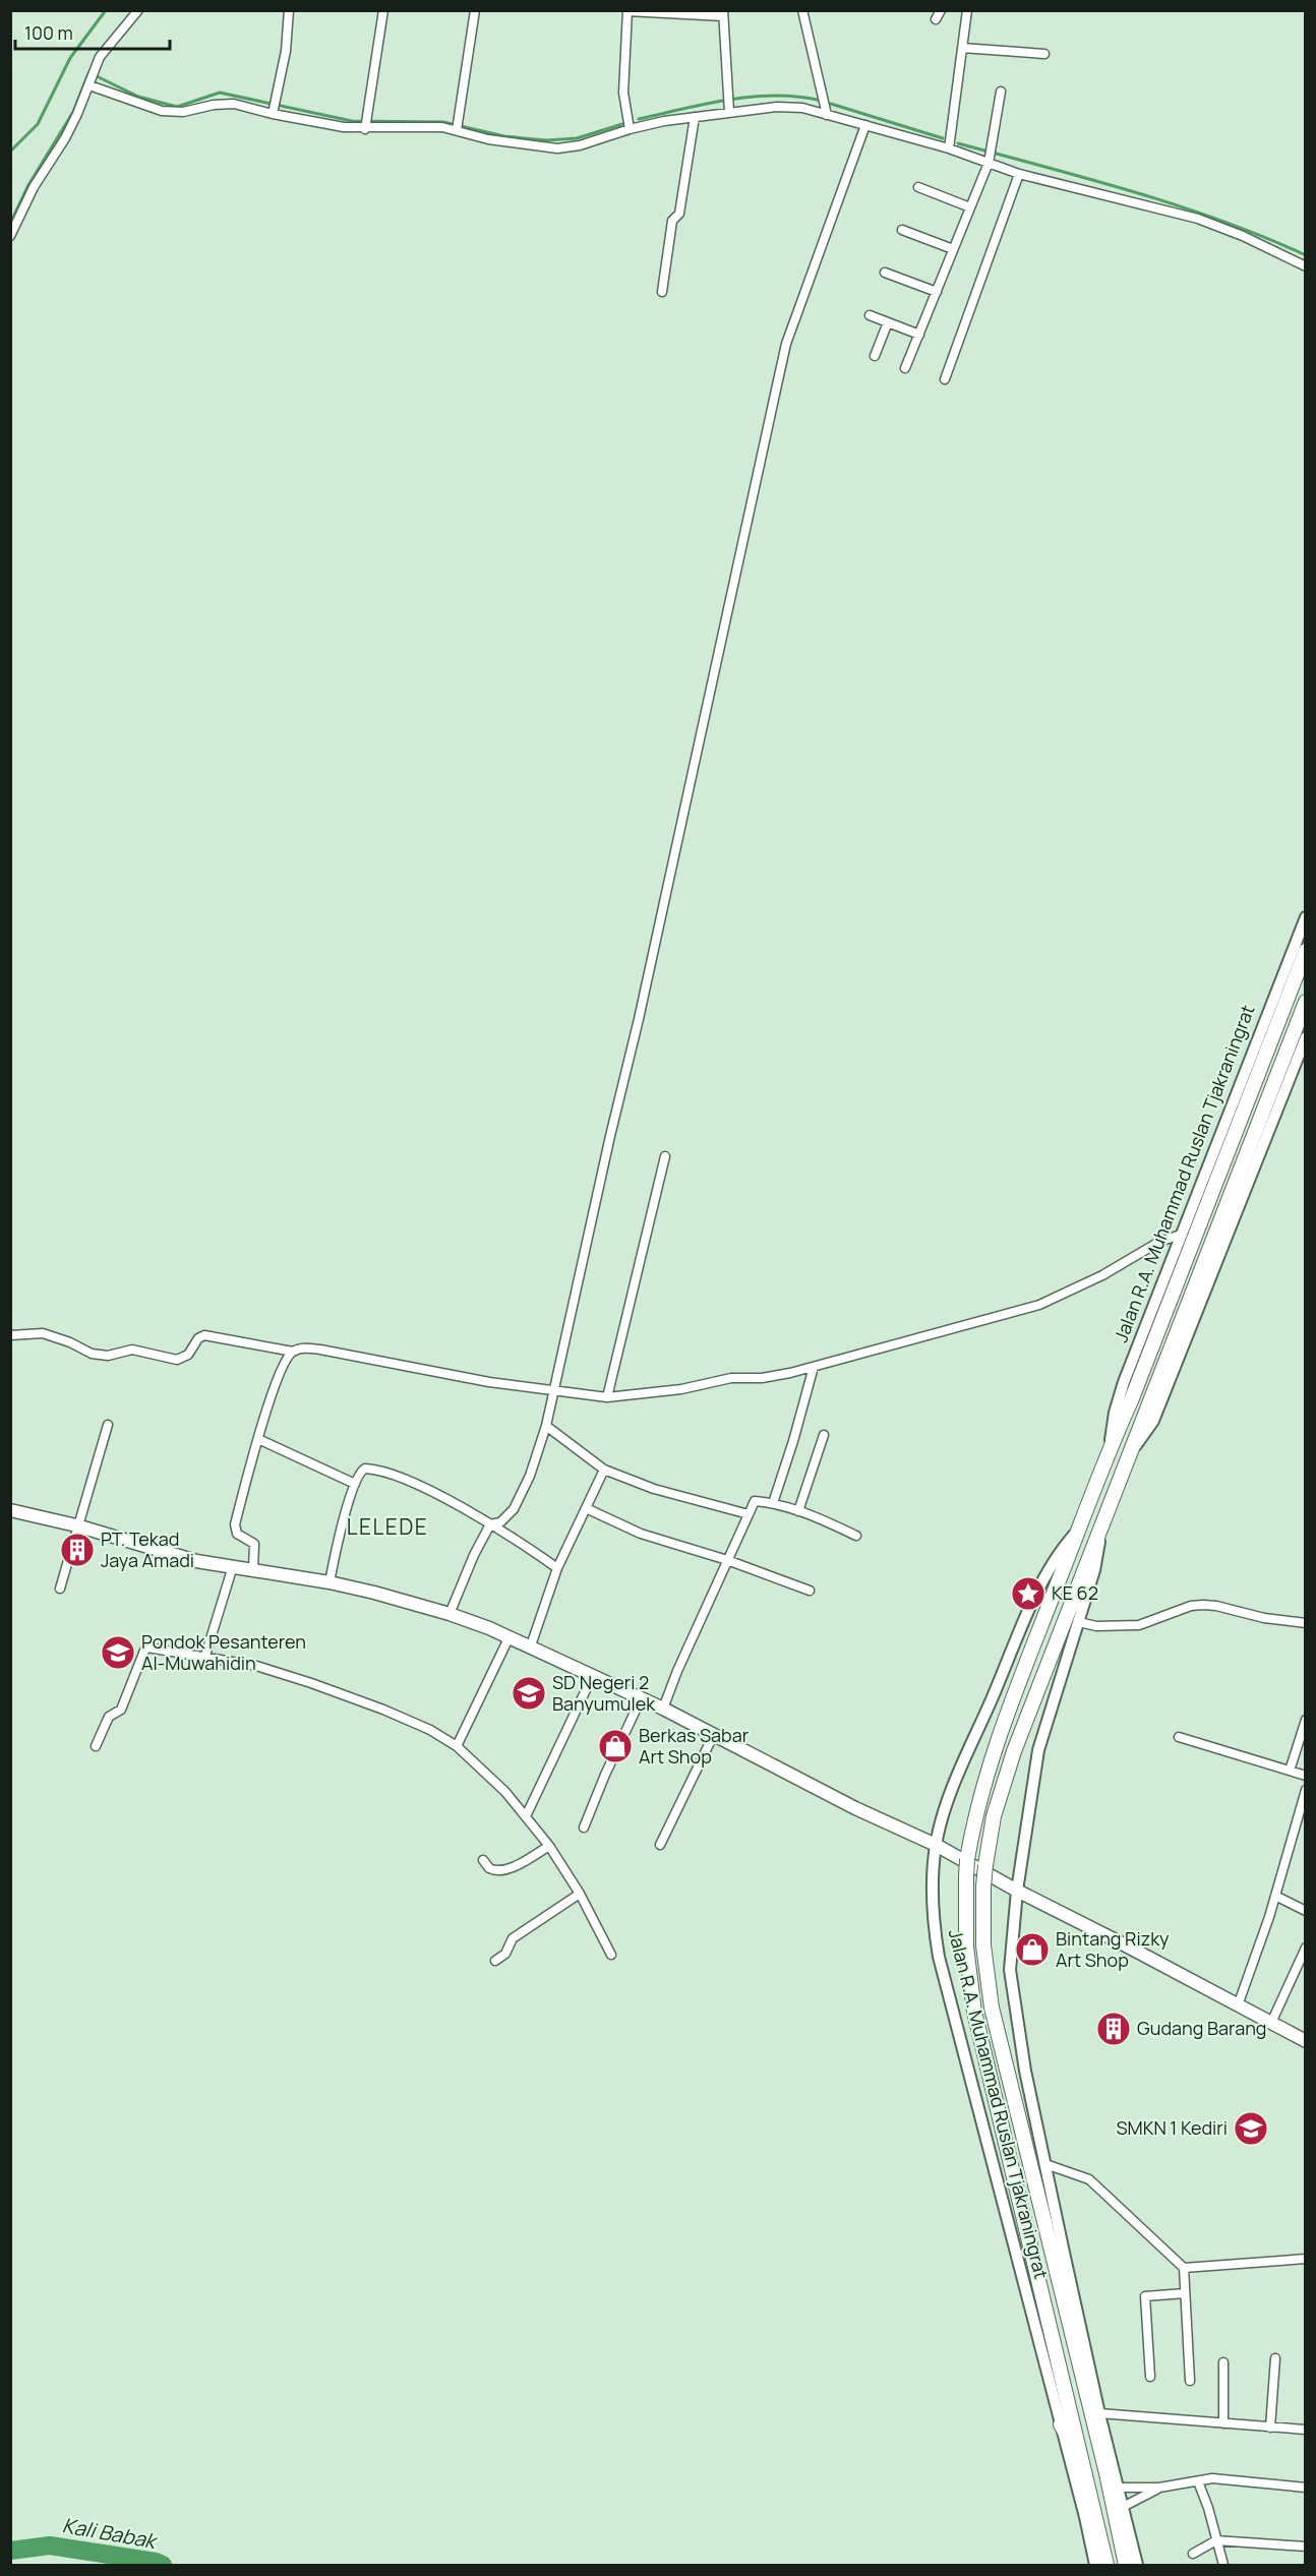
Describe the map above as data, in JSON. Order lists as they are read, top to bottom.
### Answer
{
  "streets": {
    "highway": ["Jalan R.A. Muhammad Ruslan Tjakraningrat"]
  },
  "districts": ["LELEDE"],
  "water": ["Kali Babak"],
  "places": {
    "building": ["PT. Tekad Jaya Amadi", "Gudang Barang"],
    "place": ["KE 62"],
    "school or university": ["Pondok Pesanteren Al-Muwahidin", "SD Negeri 2 Banyumulek", "SMKN 1 Kediri"],
    "shop": ["Berkas Sabar Art Shop", "Bintang Rizky Art Shop"]
  },
  "scale_bar": "100 m"
}
